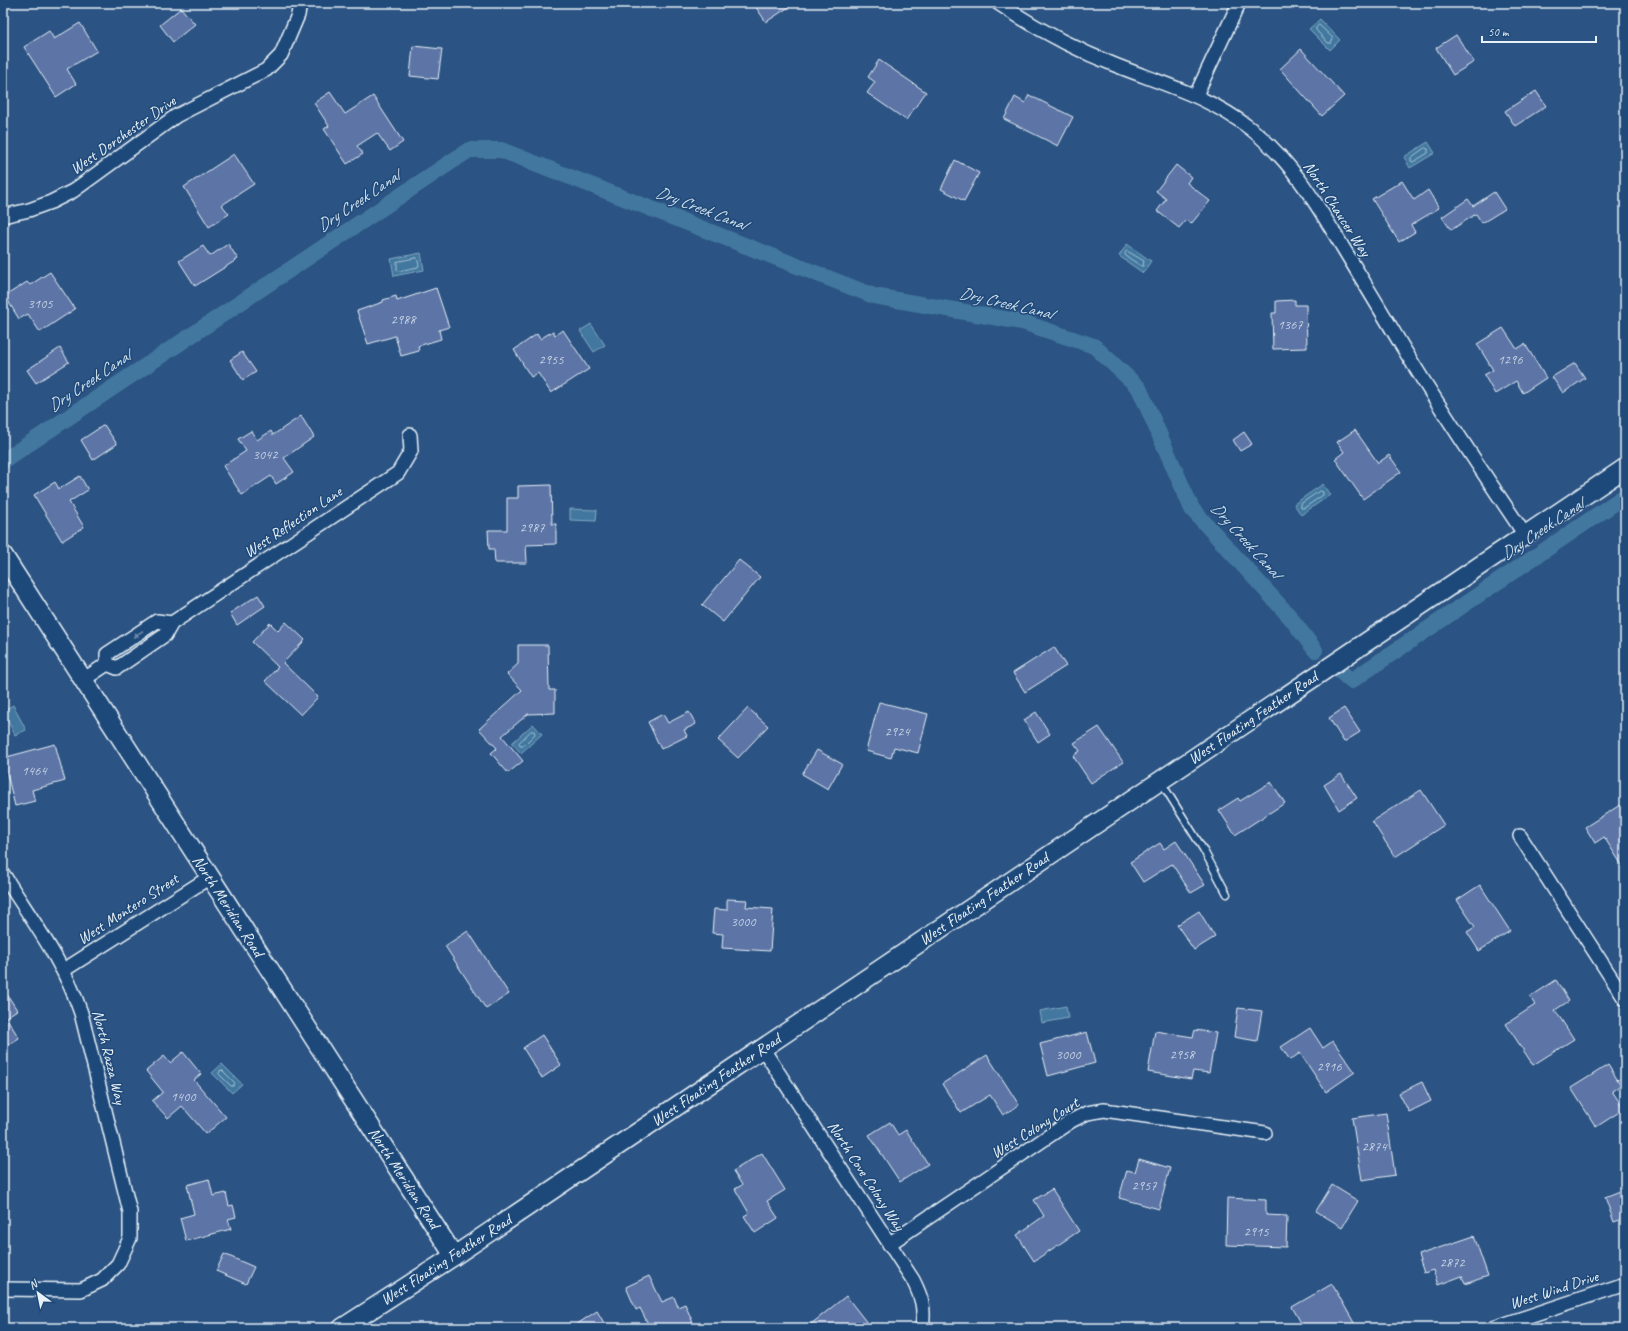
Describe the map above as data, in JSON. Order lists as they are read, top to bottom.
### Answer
{
  "streets": {
    "main road": ["West Floating Feather Road", "North Meridian Road"],
    "street": [
      "West Dorchester Drive",
      "North Chaucer Way",
      "West Reflection Lane",
      "West Montero Street",
      "North Razza Way",
      "West Colony Court",
      "North Cove Colony Way",
      "West Wind Drive"
    ]
  },
  "crossings": [
    ["North Chaucer Way", "West Floating Feather Road"],
    ["West Reflection Lane", "North Meridian Road"],
    ["West Floating Feather Road", "North Meridian Road"],
    ["West Floating Feather Road", "North Cove Colony Way"],
    ["North Meridian Road", "West Montero Street"],
    ["West Montero Street", "North Razza Way"],
    ["West Colony Court", "North Cove Colony Way"]
  ],
  "water": ["Dry Creek Canal"],
  "house_numbers": [
    "3105",
    "2988",
    "1367",
    "2955",
    "1296",
    "3042",
    "2987",
    "2924",
    "1464",
    "3000",
    "3000",
    "2958",
    "2916",
    "1400",
    "2874",
    "2957",
    "2915",
    "2872"
  ],
  "scale_bar": "50 m",
  "north": "top left"
}
